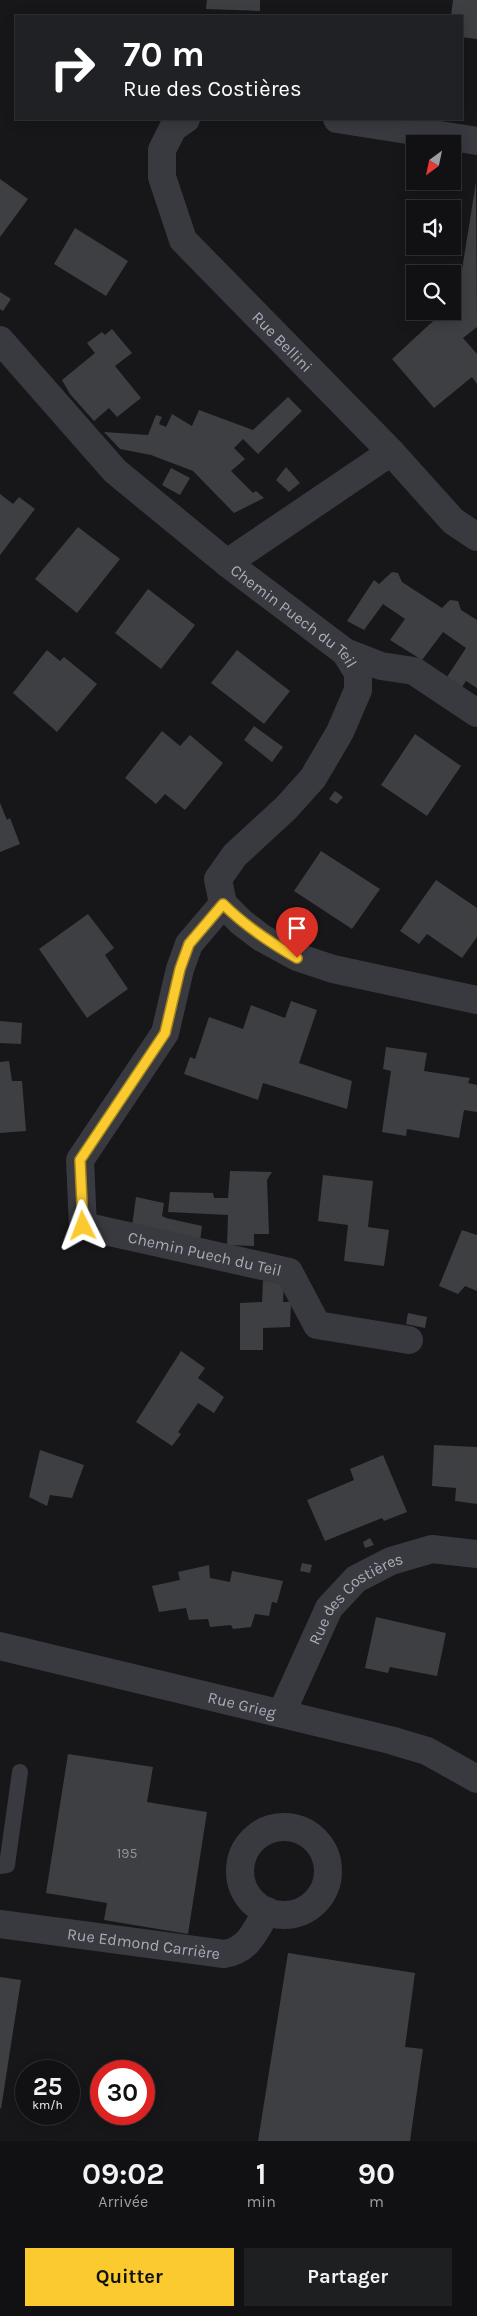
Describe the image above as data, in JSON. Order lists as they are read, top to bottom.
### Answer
{
  "streets": {
    "street": [
      "Rue Bellini",
      "Chemin Puech du Teil",
      "Rue des Costières",
      "Rue Grieg",
      "Rue Edmond Carrière"
    ]
  },
  "crossings": [
    ["Rue des Costières", "Rue Grieg"]
  ],
  "house_numbers": ["195"],
  "north": "bottom left",
  "page": {
    "turn": ["70 m", "Rue des Costières"],
    "speed": "25 km/h",
    "limit": "30",
    "eta": [
      "09:02",
      "Arrivée",
      "1",
      "min",
      "90",
      "m"
    ],
    "buttons": ["Quitter", "Partager"]
  }
}
